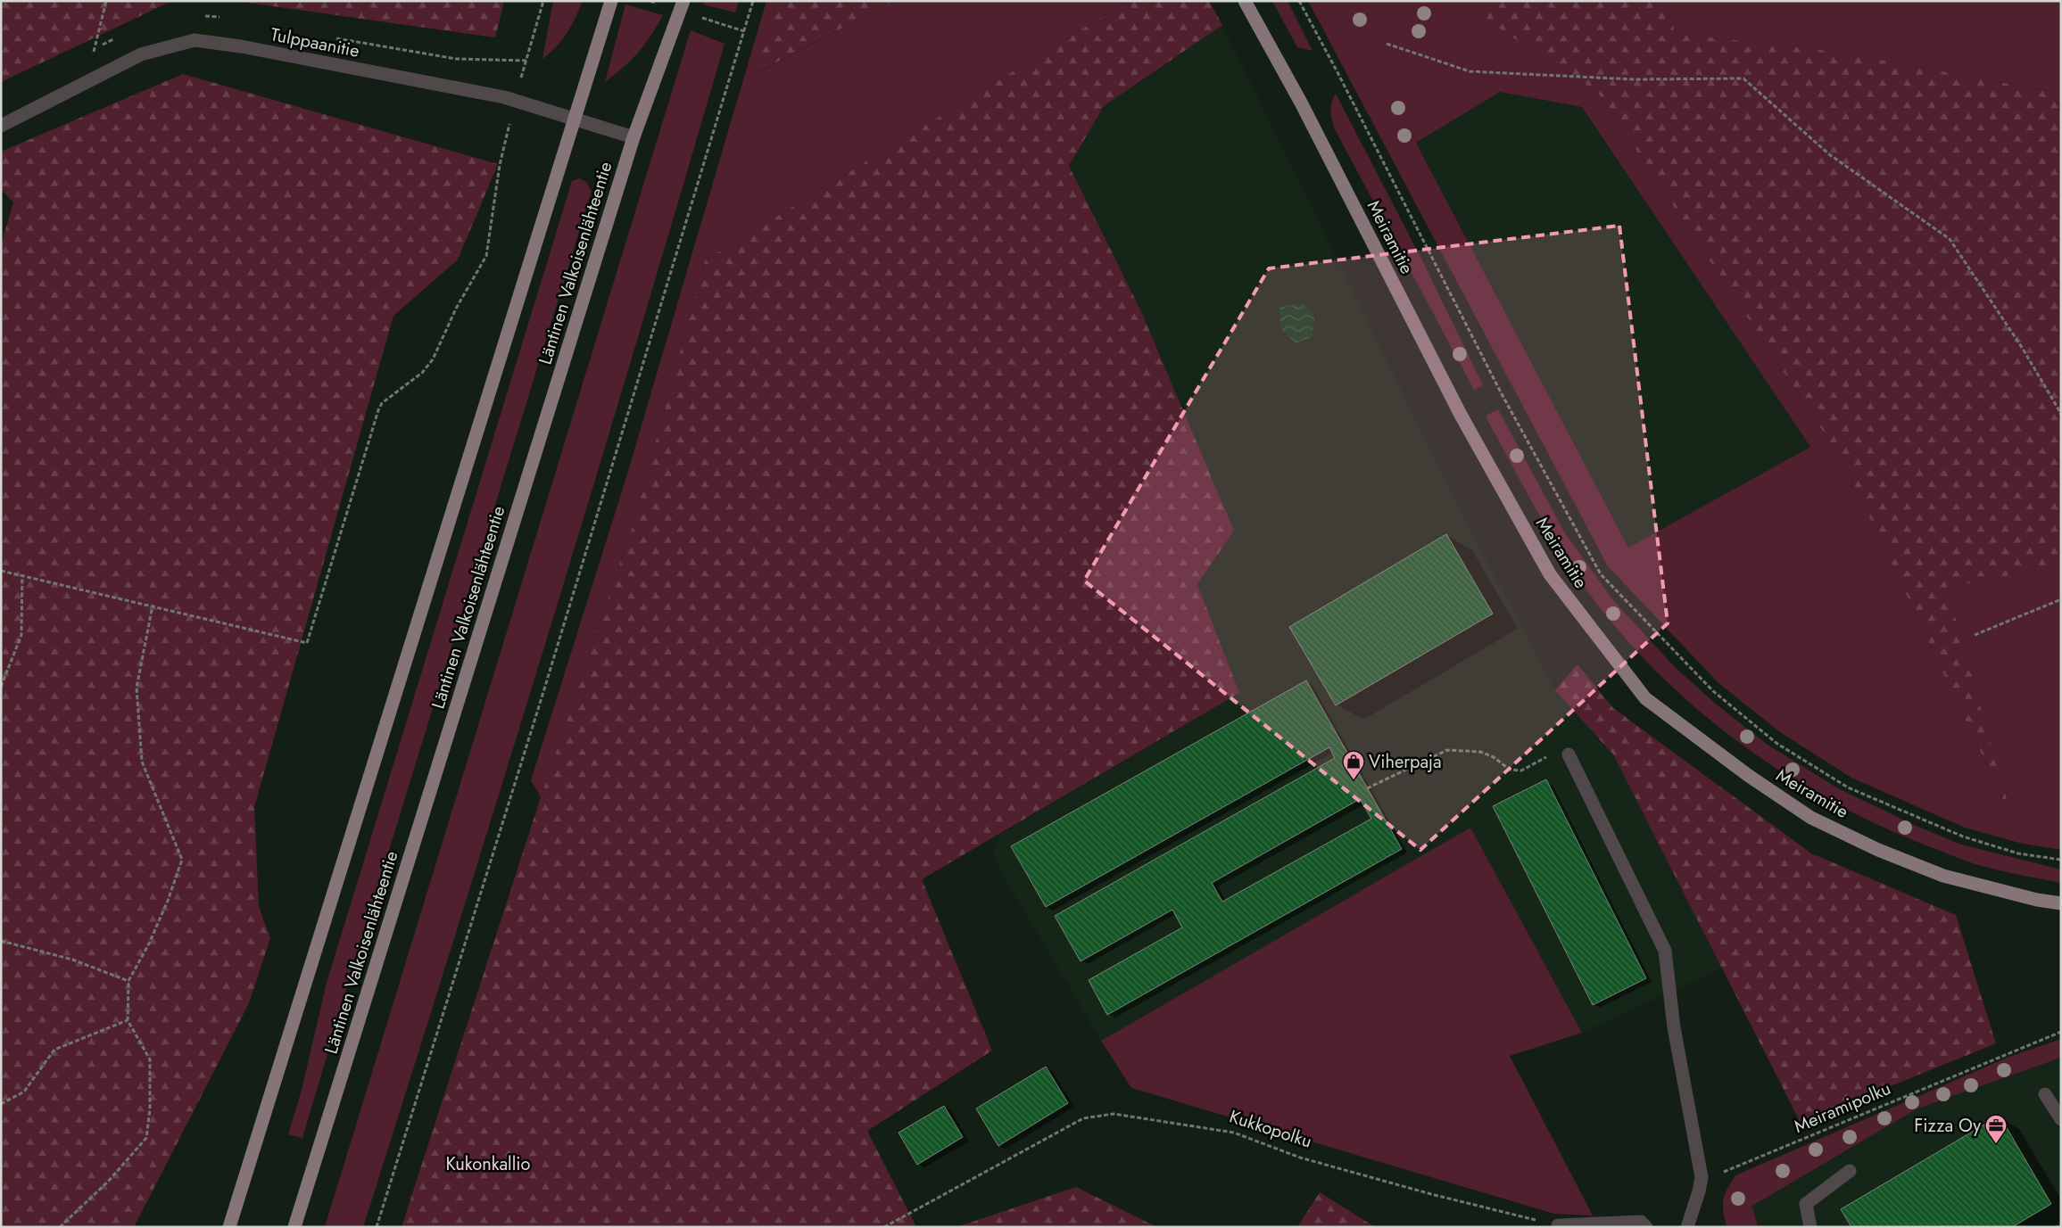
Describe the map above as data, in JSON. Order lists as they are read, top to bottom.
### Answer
{
  "streets": {
    "main road": ["Meiramitie", "Läntinen Valkoisenlähteentie"],
    "street": ["Tulppaanitie"],
    "path": ["Meiramipolku", "Kukkopolku"]
  },
  "crossings": [
    ["Tulppaanitie", "Läntinen Valkoisenlähteentie"]
  ],
  "parks": ["Kukonkallio"],
  "places": {
    "shop": ["Viherpaja"],
    "office": ["Fizza Oy"]
  }
}
